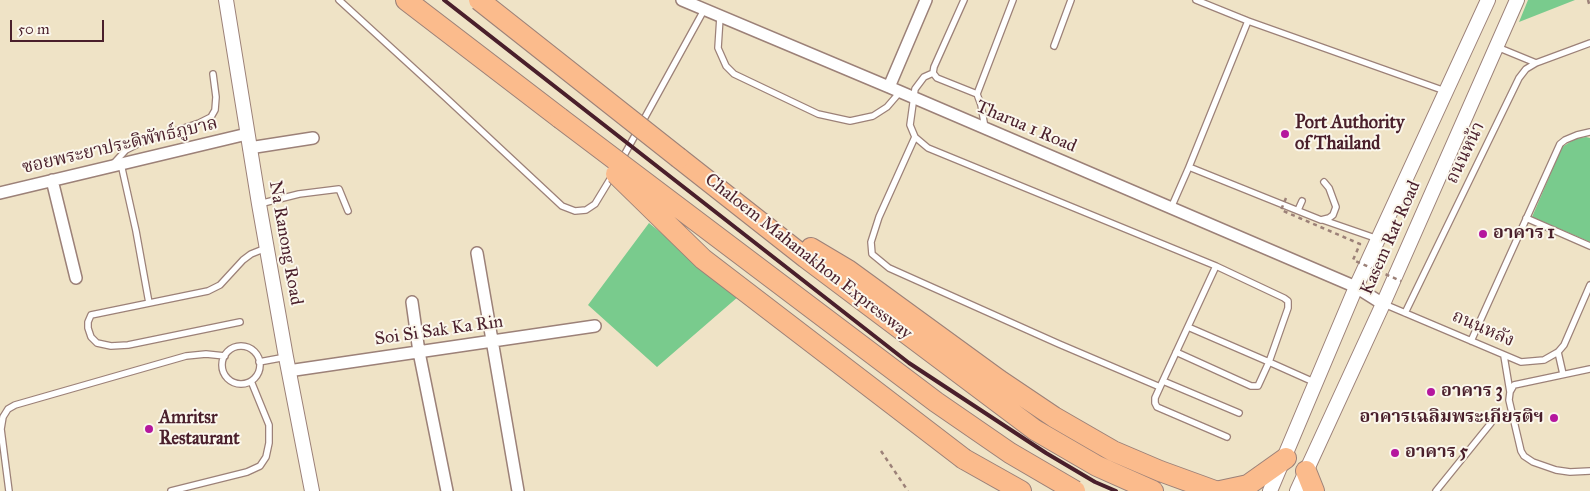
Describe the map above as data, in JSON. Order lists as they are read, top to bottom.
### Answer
{
  "streets": {
    "highway": ["Chaloem Mahanakhon Expressway"],
    "street": [
      "Tharua 1 Road",
      "ซอยพระยาประดิพัทธ์ภูบาล",
      "Kasem Rat Road",
      "Na Ranong Road",
      "Soi Si Sak Ka Rin"
    ],
    "lane": ["ถนนหน้า", "ถนนหลัง"]
  },
  "crossings": [
    ["Tharua 1 Road", "Kasem Rat Road"],
    ["Tharua 1 Road", "ถนนหลัง"],
    ["ซอยพระยาประดิพัทธ์ภูบาล", "Na Ranong Road"],
    ["ถนนหน้า", "ถนนหลัง"],
    ["Kasem Rat Road", "ถนนหลัง"],
    ["Na Ranong Road", "Soi Si Sak Ka Rin"]
  ],
  "places": [
    "Port Authority of Thailand",
    "อาคาร 1",
    "อาคาร 3",
    "อาคารเฉลิมพระเกียรติฯ",
    "Amritsr Restaurant",
    "อาคาร 5"
  ],
  "scale_bar": "50 m"
}
